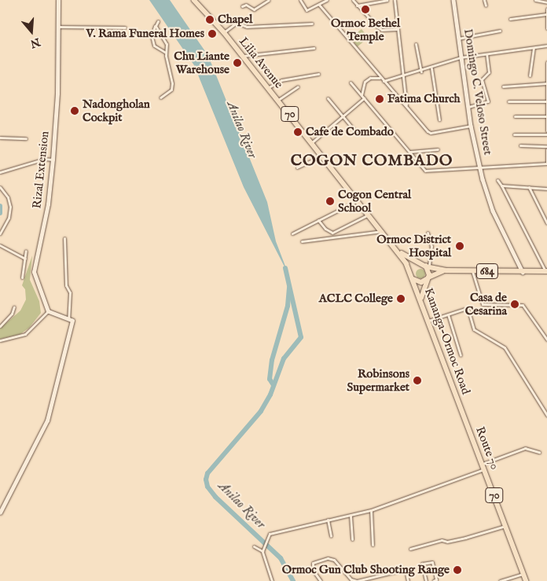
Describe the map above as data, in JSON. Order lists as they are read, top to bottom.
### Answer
{
  "streets": {
    "highway": [
      "Lilia Avenue",
      "70",
      "684",
      "Kananga-Ormoc Road",
      "Route 70"
    ],
    "street": ["Domingo C. Veloso Street", "Rizal Extension"]
  },
  "crossings": [
    ["Lilia Avenue", "70"],
    ["Domingo C. Veloso Street", "684"],
    ["70", "684"],
    ["70", "Kananga-Ormoc Road"],
    ["684", "Kananga-Ormoc Road"],
    ["Kananga-Ormoc Road", "Route 70"]
  ],
  "districts": ["COGON COMBADO"],
  "water": ["Anilao River"],
  "places": [
    "Ormoc Bethel Temple",
    "Chapel",
    "V. Rama Funeral Homes",
    "Chu Liante Warehouse",
    "Fatima Church",
    "Nadongholan Cockpit",
    "Cafe de Combado",
    "Cogon Central School",
    "Ormoc District Hospital",
    "ACLC College",
    "Casa de Cesarina",
    "Robinsons Supermarket",
    "Ormoc Gun Club Shooting Range"
  ],
  "north": "bottom"
}
